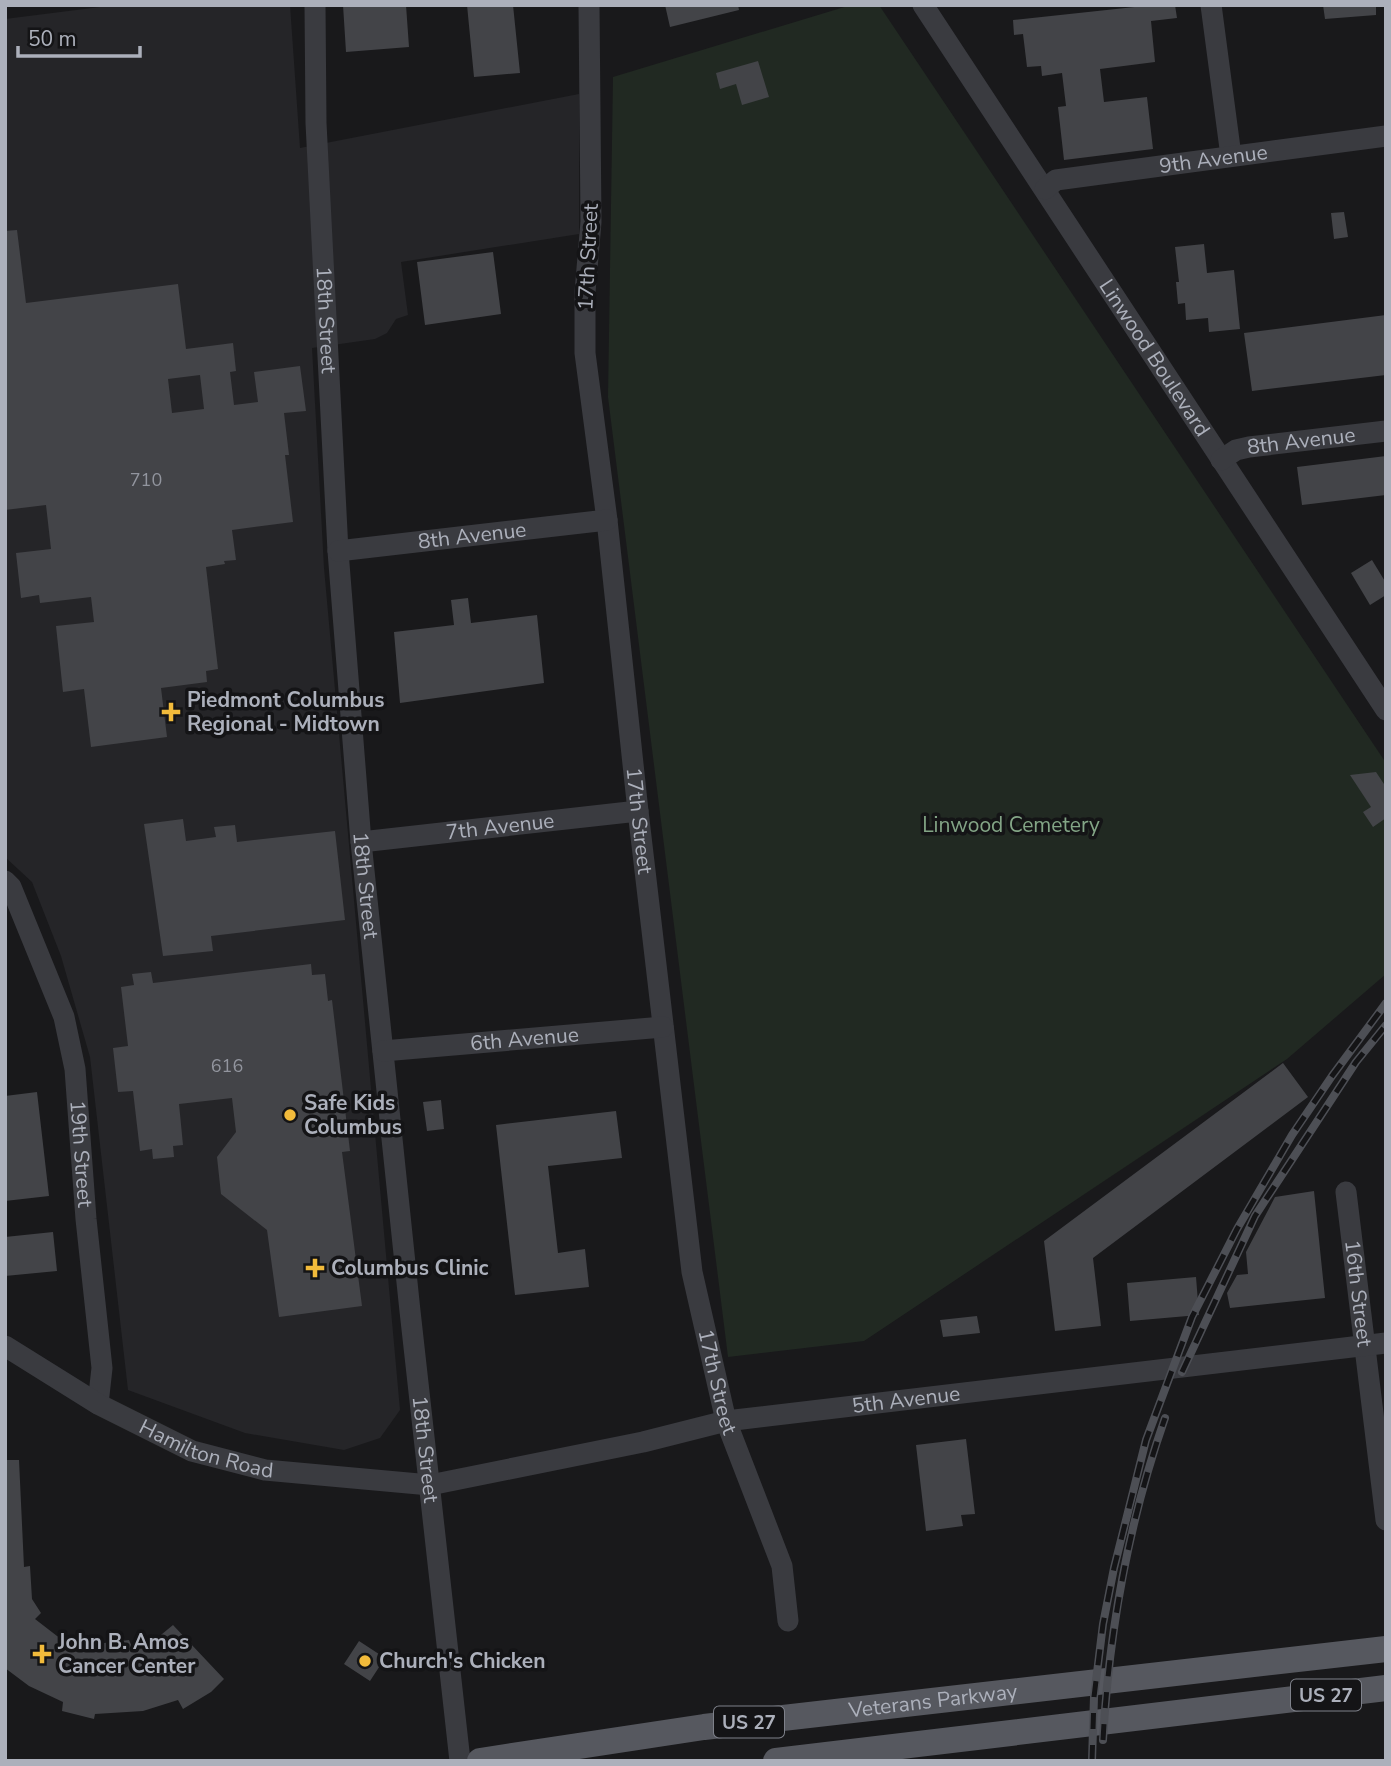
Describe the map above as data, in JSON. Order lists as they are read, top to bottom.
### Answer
{
  "streets": {
    "main road": ["US 27", "Veterans Parkway"],
    "street": [
      "9th Avenue",
      "17th Street",
      "18th Street",
      "Linwood Boulevard",
      "8th Avenue",
      "7th Avenue",
      "6th Avenue",
      "19th Street",
      "16th Street",
      "5th Avenue",
      "Hamilton Road"
    ]
  },
  "crossings": [
    ["9th Avenue", "Linwood Boulevard"],
    ["17th Street", "8th Avenue"],
    ["17th Street", "7th Avenue"],
    ["17th Street", "6th Avenue"],
    ["17th Street", "5th Avenue"],
    ["18th Street", "8th Avenue"],
    ["18th Street", "7th Avenue"],
    ["18th Street", "6th Avenue"],
    ["18th Street", "5th Avenue"],
    ["18th Street", "Hamilton Road"],
    ["Linwood Boulevard", "8th Avenue"],
    ["19th Street", "Hamilton Road"],
    ["16th Street", "5th Avenue"],
    ["5th Avenue", "Hamilton Road"]
  ],
  "parks": ["Linwood Cemetery"],
  "places": {
    "health": ["Piedmont Columbus Regional - Midtown", "Columbus Clinic", "John B. Amos Cancer Center"],
    "other": ["Safe Kids Columbus", "Church's Chicken"]
  },
  "house_numbers": ["710", "616"],
  "scale_bar": "50 m"
}
